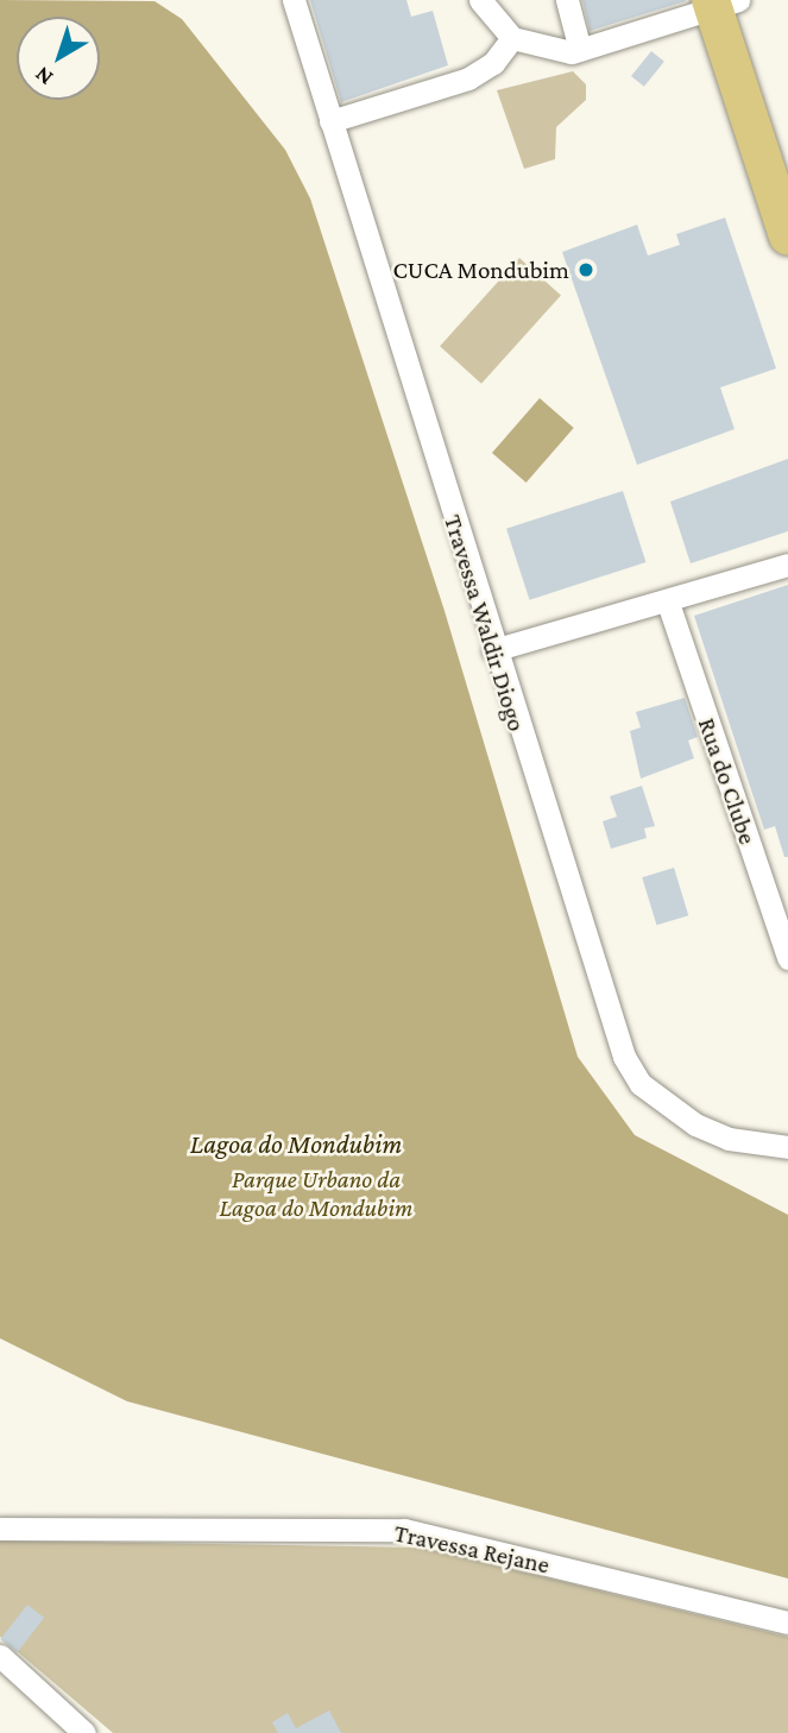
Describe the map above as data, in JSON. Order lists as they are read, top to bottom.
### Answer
{
  "streets": {
    "street": ["Travessa Waldir Diogo", "Rua do Clube", "Travessa Rejane"]
  },
  "water": ["Lagoa do Mondubim"],
  "parks": ["Parque Urbano da Lagoa do Mondubim"],
  "places": ["CUCA Mondubim"],
  "north": "bottom left"
}
